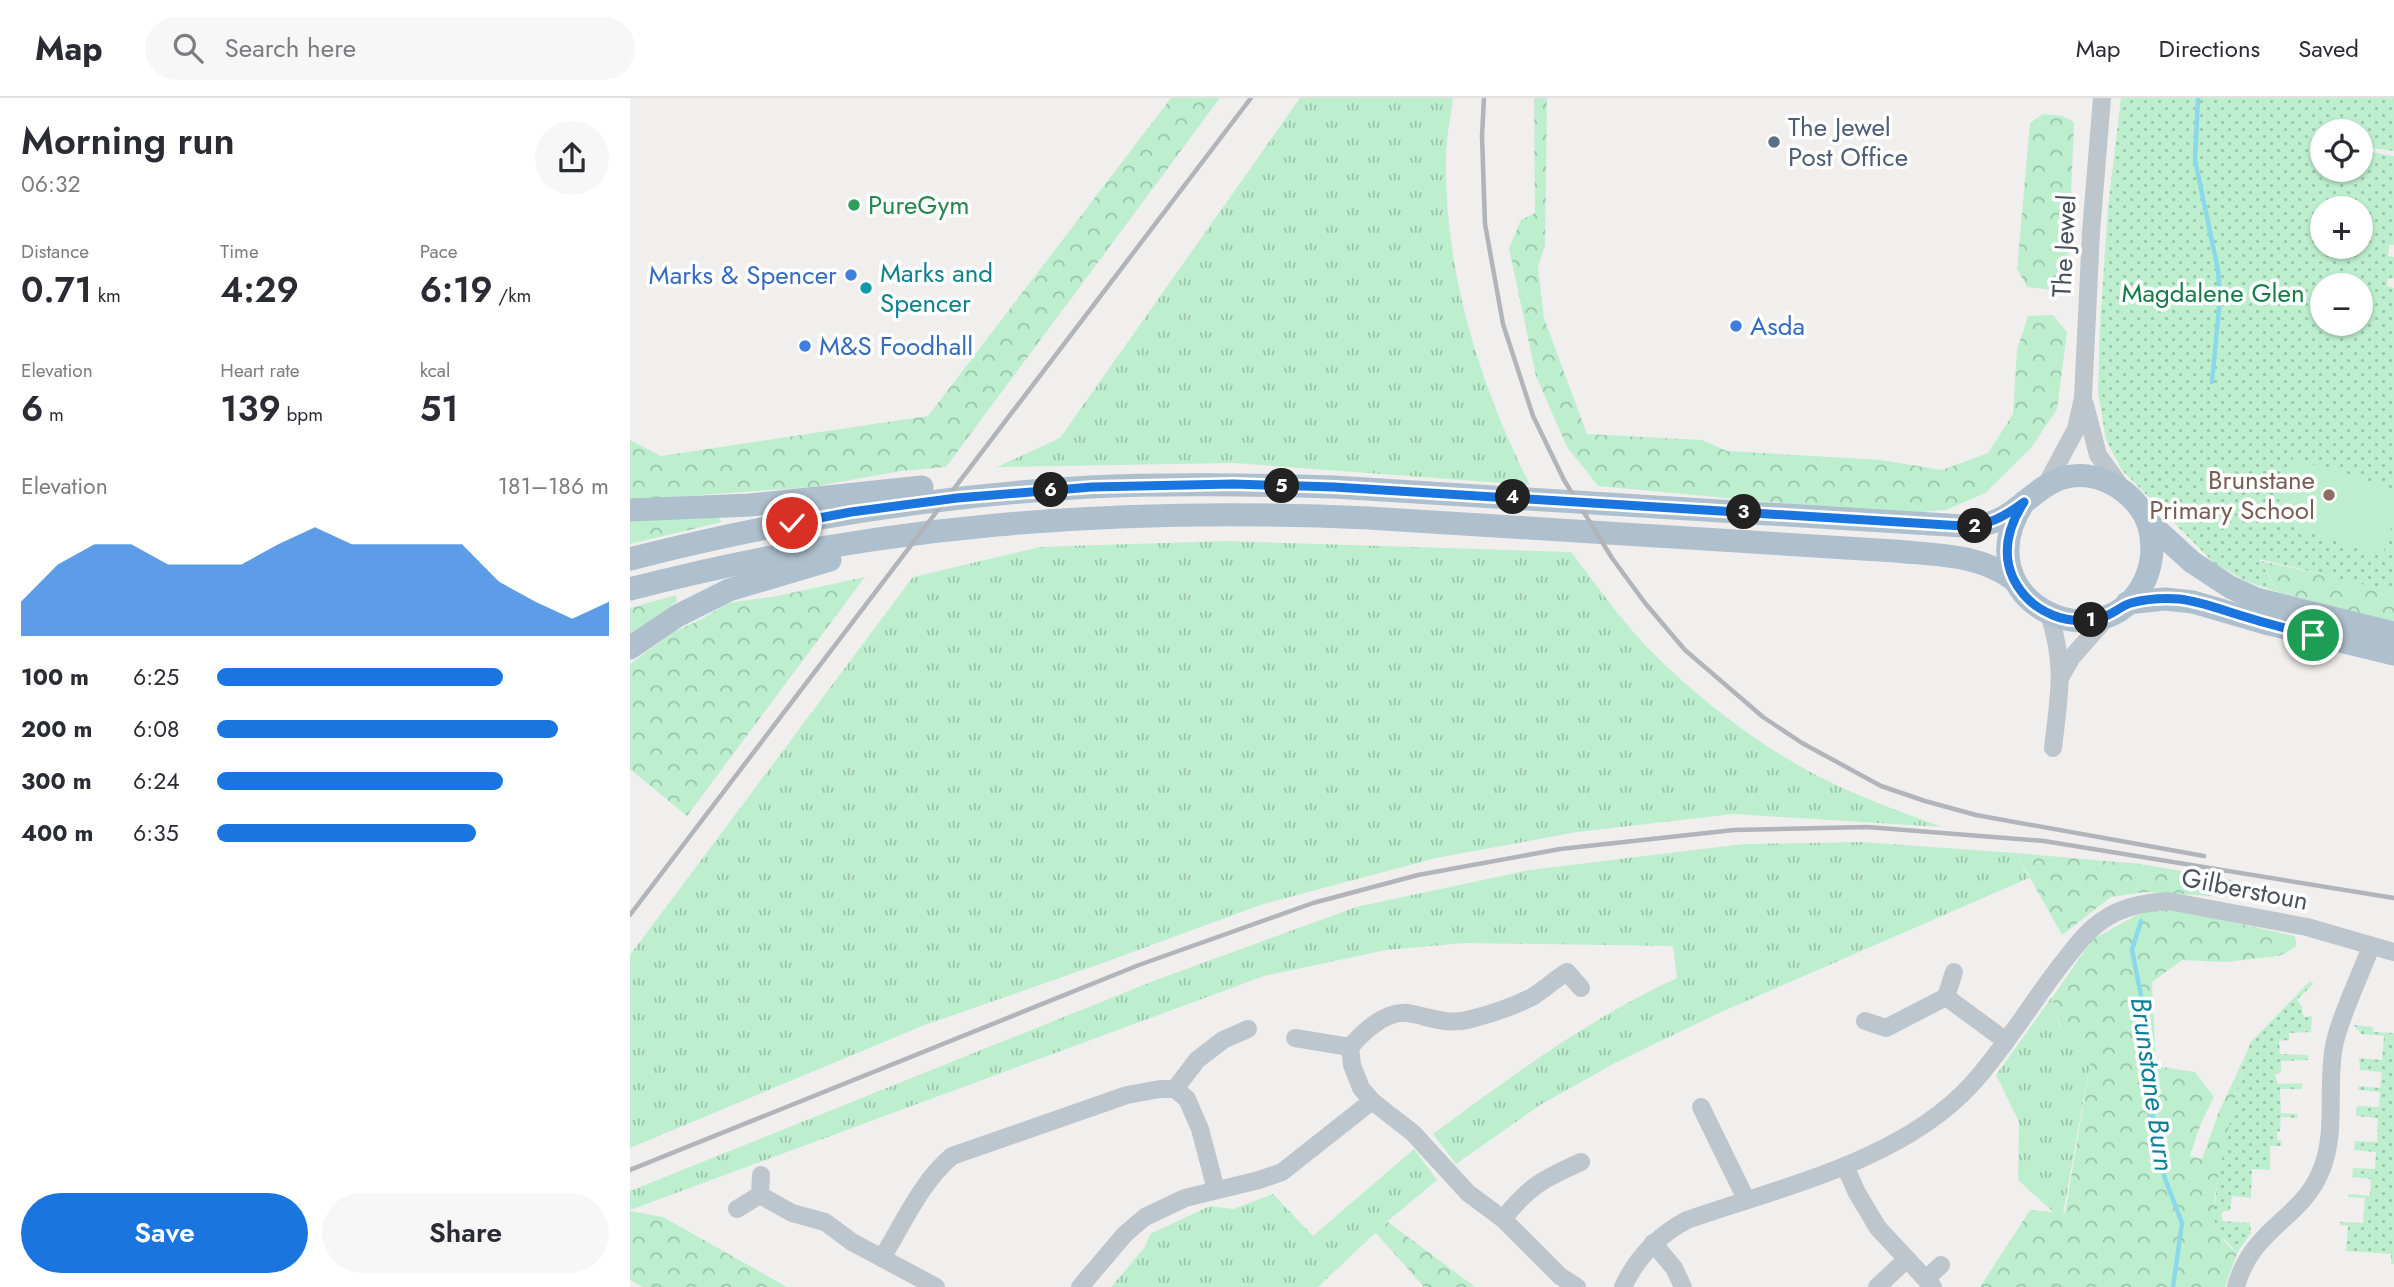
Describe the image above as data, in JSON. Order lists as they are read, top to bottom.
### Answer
{
  "streets": {
    "street": ["The Jewel", "Gilberstoun"]
  },
  "water": ["Brunstane Burn"],
  "parks": ["Magdalene Glen"],
  "places": [
    "The Jewel Post Office",
    "PureGym",
    "Marks & Spencer",
    "Marks and Spencer",
    "Asda",
    "M&S Foodhall",
    "Brunstane Primary School"
  ],
  "page": {
    "header": "Map",
    "search": "Search here",
    "nav": ["Map", "Directions", "Saved"],
    "heading": ["Morning run", "06:32"],
    "map_buttons": ["+", "−"],
    "stats": [
      ["Distance", "0.71 km"],
      ["Time", "4:29"],
      ["Pace", "6:19 /km"],
      ["Elevation", "6 m"],
      ["Heart rate", "139 bpm"],
      ["kcal", "51"]
    ],
    "chart": ["Elevation", "181–186 m"],
    "pins": [
      "5",
      "6",
      "4",
      "3",
      "2",
      "1"
    ],
    "list": [
      {
        "name": "100 m",
        "note": "6:25"
      },
      {
        "name": "200 m",
        "note": "6:08"
      },
      {
        "name": "300 m",
        "note": "6:24"
      },
      {
        "name": "400 m",
        "note": "6:35"
      }
    ],
    "buttons": ["Save", "Share"]
  }
}
